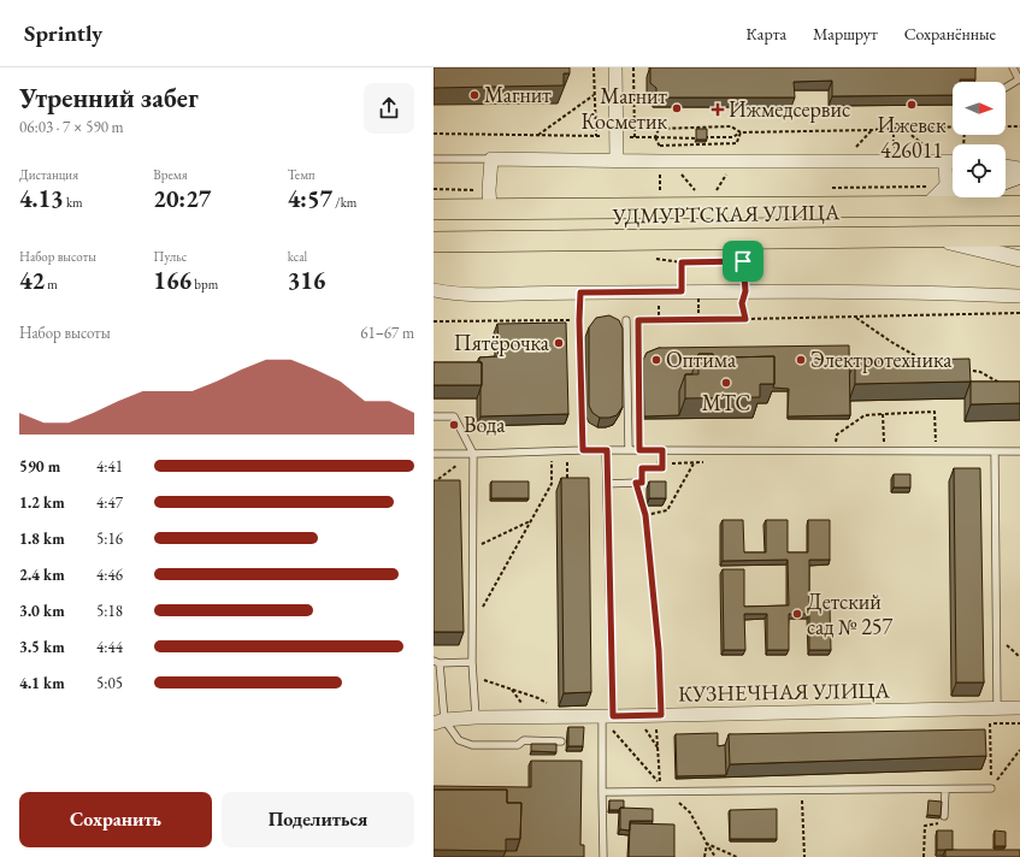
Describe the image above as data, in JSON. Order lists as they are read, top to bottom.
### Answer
{
  "streets": {
    "main road": ["УДМУРТСКАЯ УЛИЦА"],
    "street": ["КУЗНЕЧНАЯ УЛИЦА"]
  },
  "places": {
    "other": [
      "Магнит",
      "Ижевск 426011",
      "Магнит Косметик",
      "Пятёрочка",
      "Оптима",
      "Электротехника",
      "МТС",
      "Вода",
      "Детский сад № 257"
    ],
    "health": ["Ижмедсервис"]
  },
  "north": "right",
  "page": {
    "header": "Sprintly",
    "nav": ["Карта", "Маршрут", "Сохранённые"],
    "heading": ["Утренний забег", "06:03 · 7 × 590 m"],
    "stats": [
      ["Дистанция", "4.13 km"],
      ["Время", "20:27"],
      ["Темп", "4:57 /km"],
      ["Набор высоты", "42 m"],
      ["Пульс", "166 bpm"],
      ["kcal", "316"]
    ],
    "chart": ["Набор высоты", "61–67 m"],
    "list": [
      {
        "name": "590 m",
        "note": "4:41"
      },
      {
        "name": "1.2 km",
        "note": "4:47"
      },
      {
        "name": "1.8 km",
        "note": "5:16"
      },
      {
        "name": "2.4 km",
        "note": "4:46"
      },
      {
        "name": "3.0 km",
        "note": "5:18"
      },
      {
        "name": "3.5 km",
        "note": "4:44"
      },
      {
        "name": "4.1 km",
        "note": "5:05"
      }
    ],
    "buttons": ["Сохранить", "Поделиться"]
  }
}
